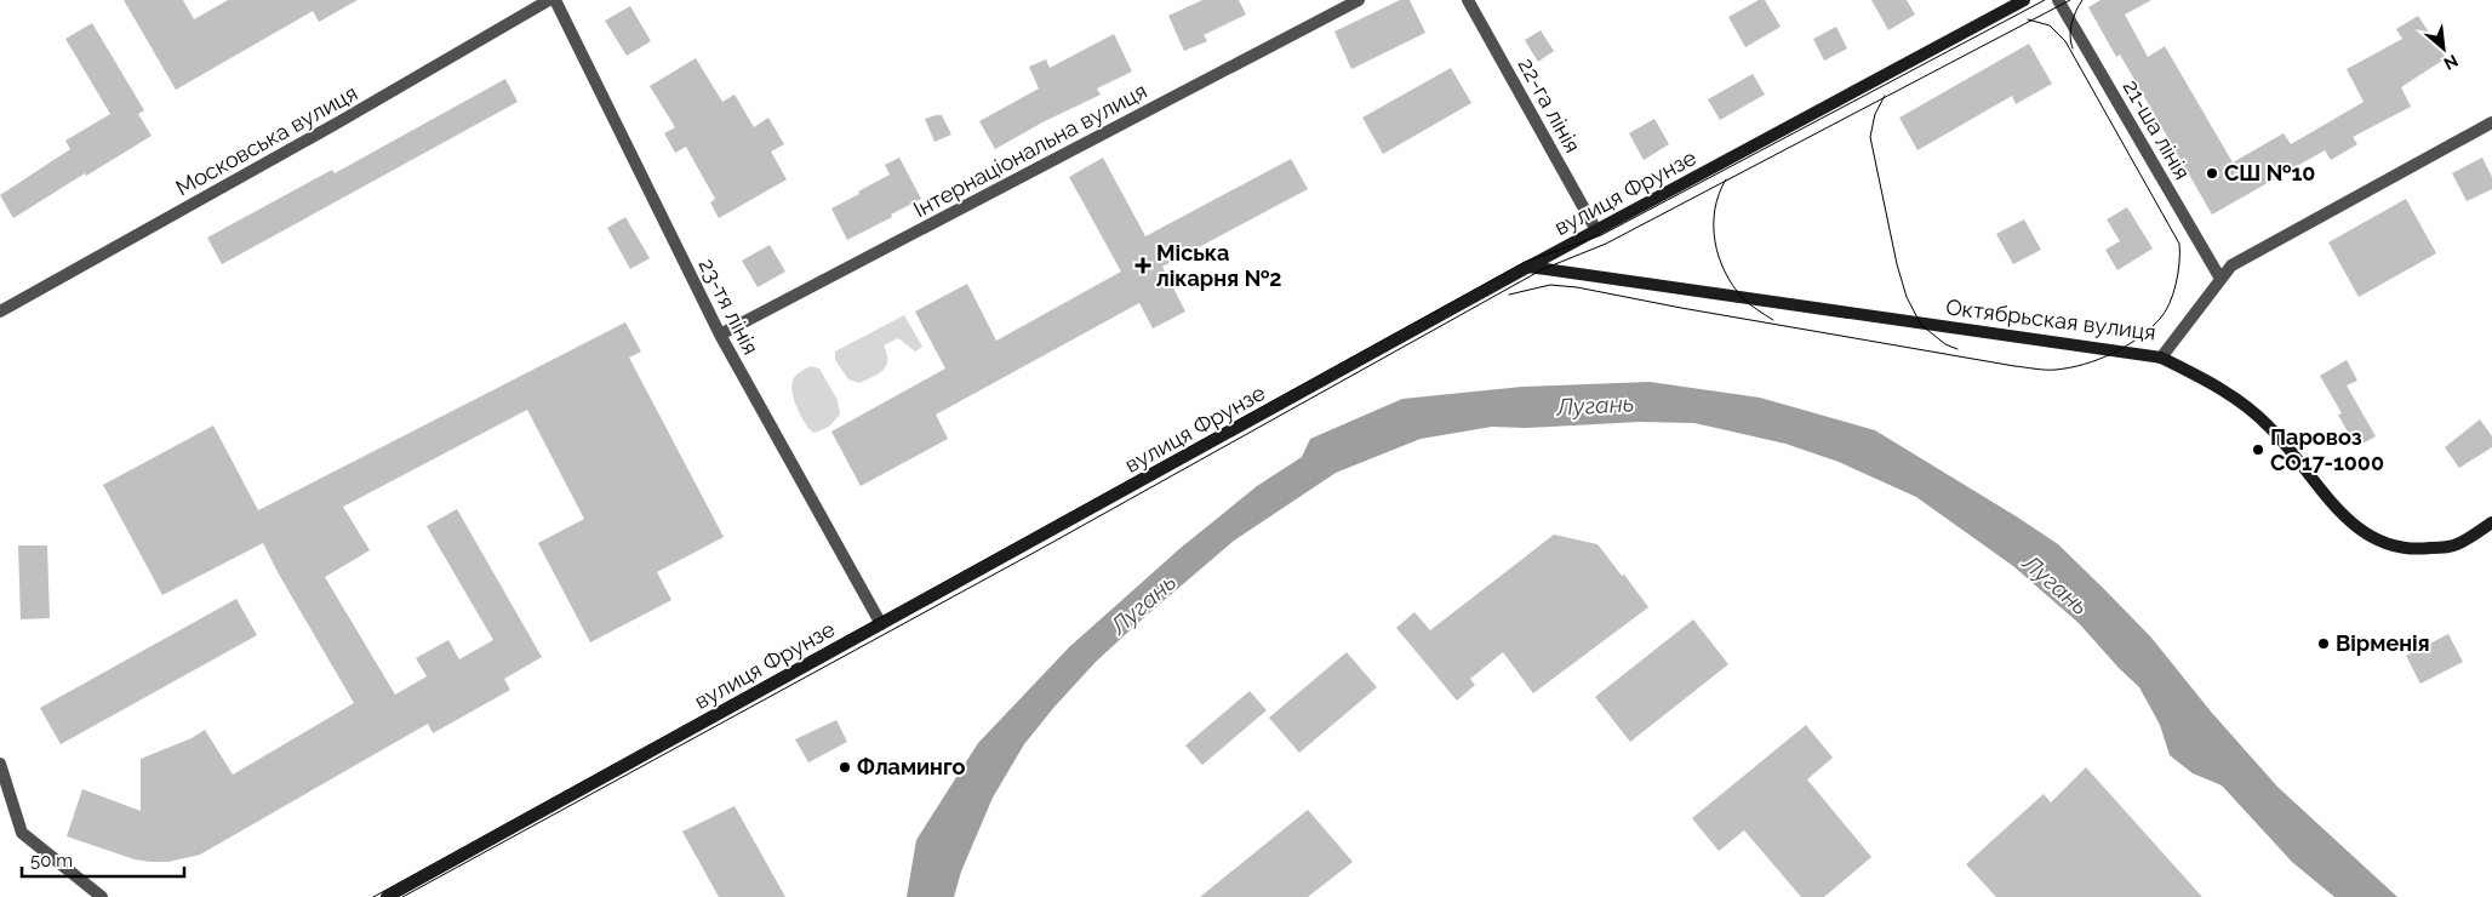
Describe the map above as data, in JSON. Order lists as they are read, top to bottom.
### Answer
{
  "streets": {
    "street": [
      "22-га лінія",
      "21-ша лінія",
      "Московська вулиця",
      "Інтернаціональна вулиця",
      "вулиця Фрунзе",
      "23-тя лінія",
      "Октябрьская вулиця"
    ]
  },
  "crossings": [
    ["22-га лінія", "вулиця Фрунзе"],
    ["21-ша лінія", "Октябрьская вулиця"],
    ["Інтернаціональна вулиця", "23-тя лінія"],
    ["вулиця Фрунзе", "23-тя лінія"],
    ["вулиця Фрунзе", "Октябрьская вулиця"]
  ],
  "water": ["Лугань"],
  "places": {
    "other": [
      "СШ №10",
      "Паровоз СО17-1000",
      "Вірменія",
      "Фламинго"
    ],
    "health": ["Міська лікарня №2"]
  },
  "scale_bar": "50 m",
  "north": "bottom right"
}
